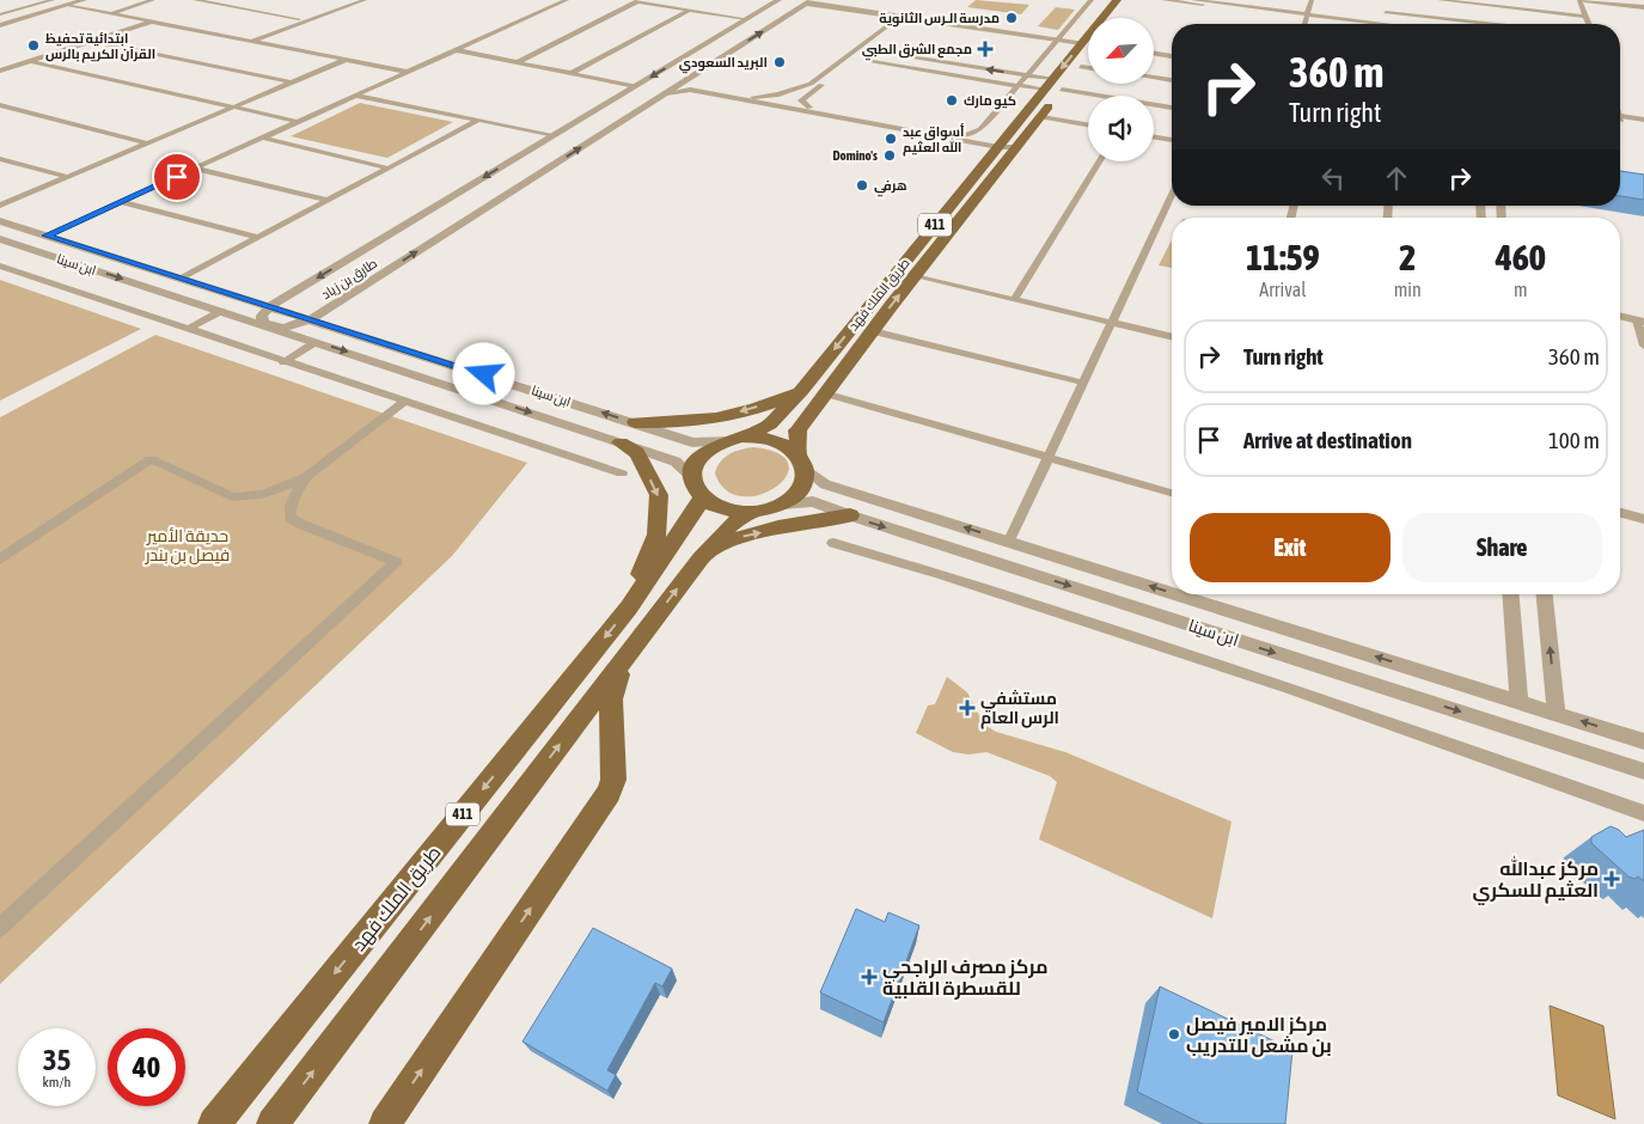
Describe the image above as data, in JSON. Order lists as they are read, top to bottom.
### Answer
{
  "streets": {
    "main road": ["411", "طريق الملك فهد"],
    "street": ["ابن سينا", "طارق بن زياد"]
  },
  "crossings": [
    ["411", "ابن سينا"],
    ["411", "طريق الملك فهد"],
    ["ابن سينا", "طارق بن زياد"],
    ["ابن سينا", "طريق الملك فهد"]
  ],
  "parks": ["حديقة الأمير فيصل بن بندر"],
  "places": {
    "other": [
      "مدرسة الـرس الثانوية",
      "ابتدائية تحفيظ القرآن الكريم بالرس",
      "البريد السعودي",
      "كيو مارك",
      "أسواق عبد الله العثيم",
      "Domino's",
      "هرفي",
      "مركز الامير فيصل بن مشعل للتدريب"
    ],
    "health": [
      "مجمع الشرق الطبي",
      "مستشفي الرس العام",
      "مركز عبدالله العثيم للسكري",
      "مركز مصرف الراجحي للقسطرة القلبية"
    ]
  },
  "north": "bottom left",
  "page": {
    "turn": ["360 m", "Turn right"],
    "eta": [
      "11:59",
      "Arrival",
      "2",
      "min",
      "460",
      "m"
    ],
    "list": [
      {
        "name": "Turn right",
        "value": "360 m"
      },
      {
        "name": "Arrive at destination",
        "value": "100 m"
      }
    ],
    "buttons": ["Exit", "Share"],
    "speed": "35 km/h",
    "limit": "40"
  }
}
